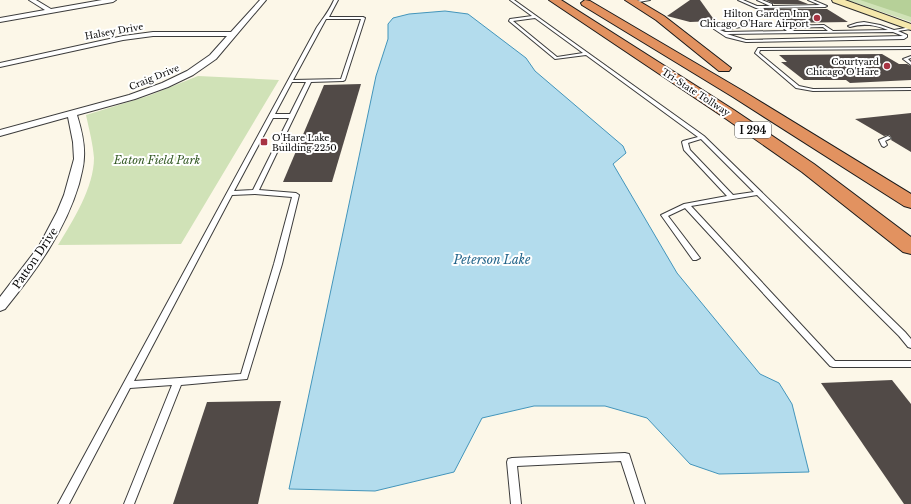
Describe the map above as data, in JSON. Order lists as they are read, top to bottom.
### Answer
{
  "streets": {
    "highway": ["Tri-State Tollway", "I 294"],
    "street": ["Halsey Drive", "Craig Drive", "Patton Drive"]
  },
  "crossings": [
    ["Halsey Drive", "Craig Drive"],
    ["Craig Drive", "Patton Drive"]
  ],
  "water": ["Peterson Lake"],
  "parks": ["Eaton Field Park"],
  "places": {
    "other": ["Hilton Garden Inn Chicago O'Hare Airport", "Courtyard Chicago O'Hare"],
    "transit": ["O'Hare Lake Building 2250"]
  }
}
